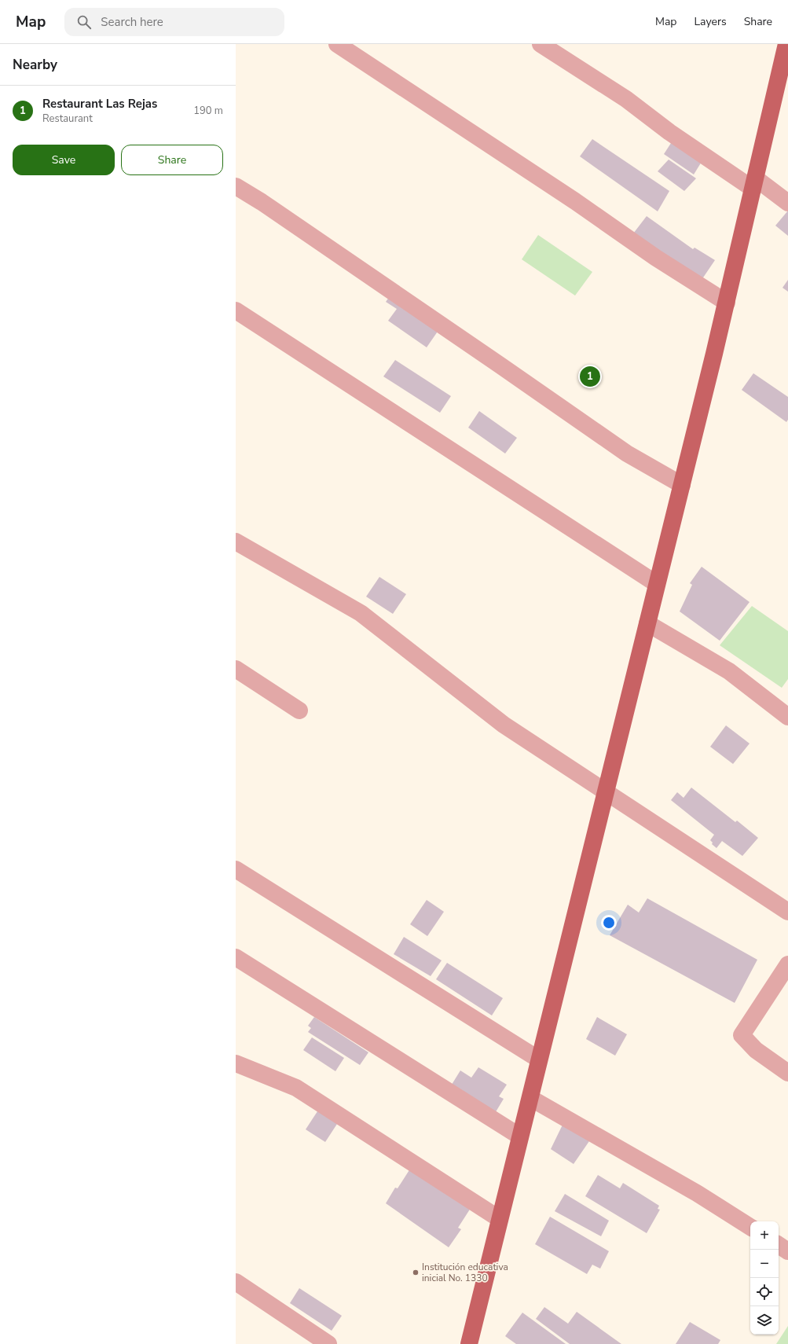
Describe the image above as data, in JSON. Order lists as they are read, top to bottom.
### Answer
{
  "places": ["Institución educativa inicial No. 1330"],
  "page": {
    "header": "Map",
    "search": "Search here",
    "nav": ["Map", "Layers", "Share"],
    "heading": "Nearby",
    "list": [
      {
        "mark": "1",
        "name": "Restaurant Las Rejas",
        "note": "Restaurant",
        "value": "190 m"
      }
    ],
    "buttons": ["Save", "Share"],
    "pins": "1",
    "map_buttons": ["+", "−"]
  }
}
